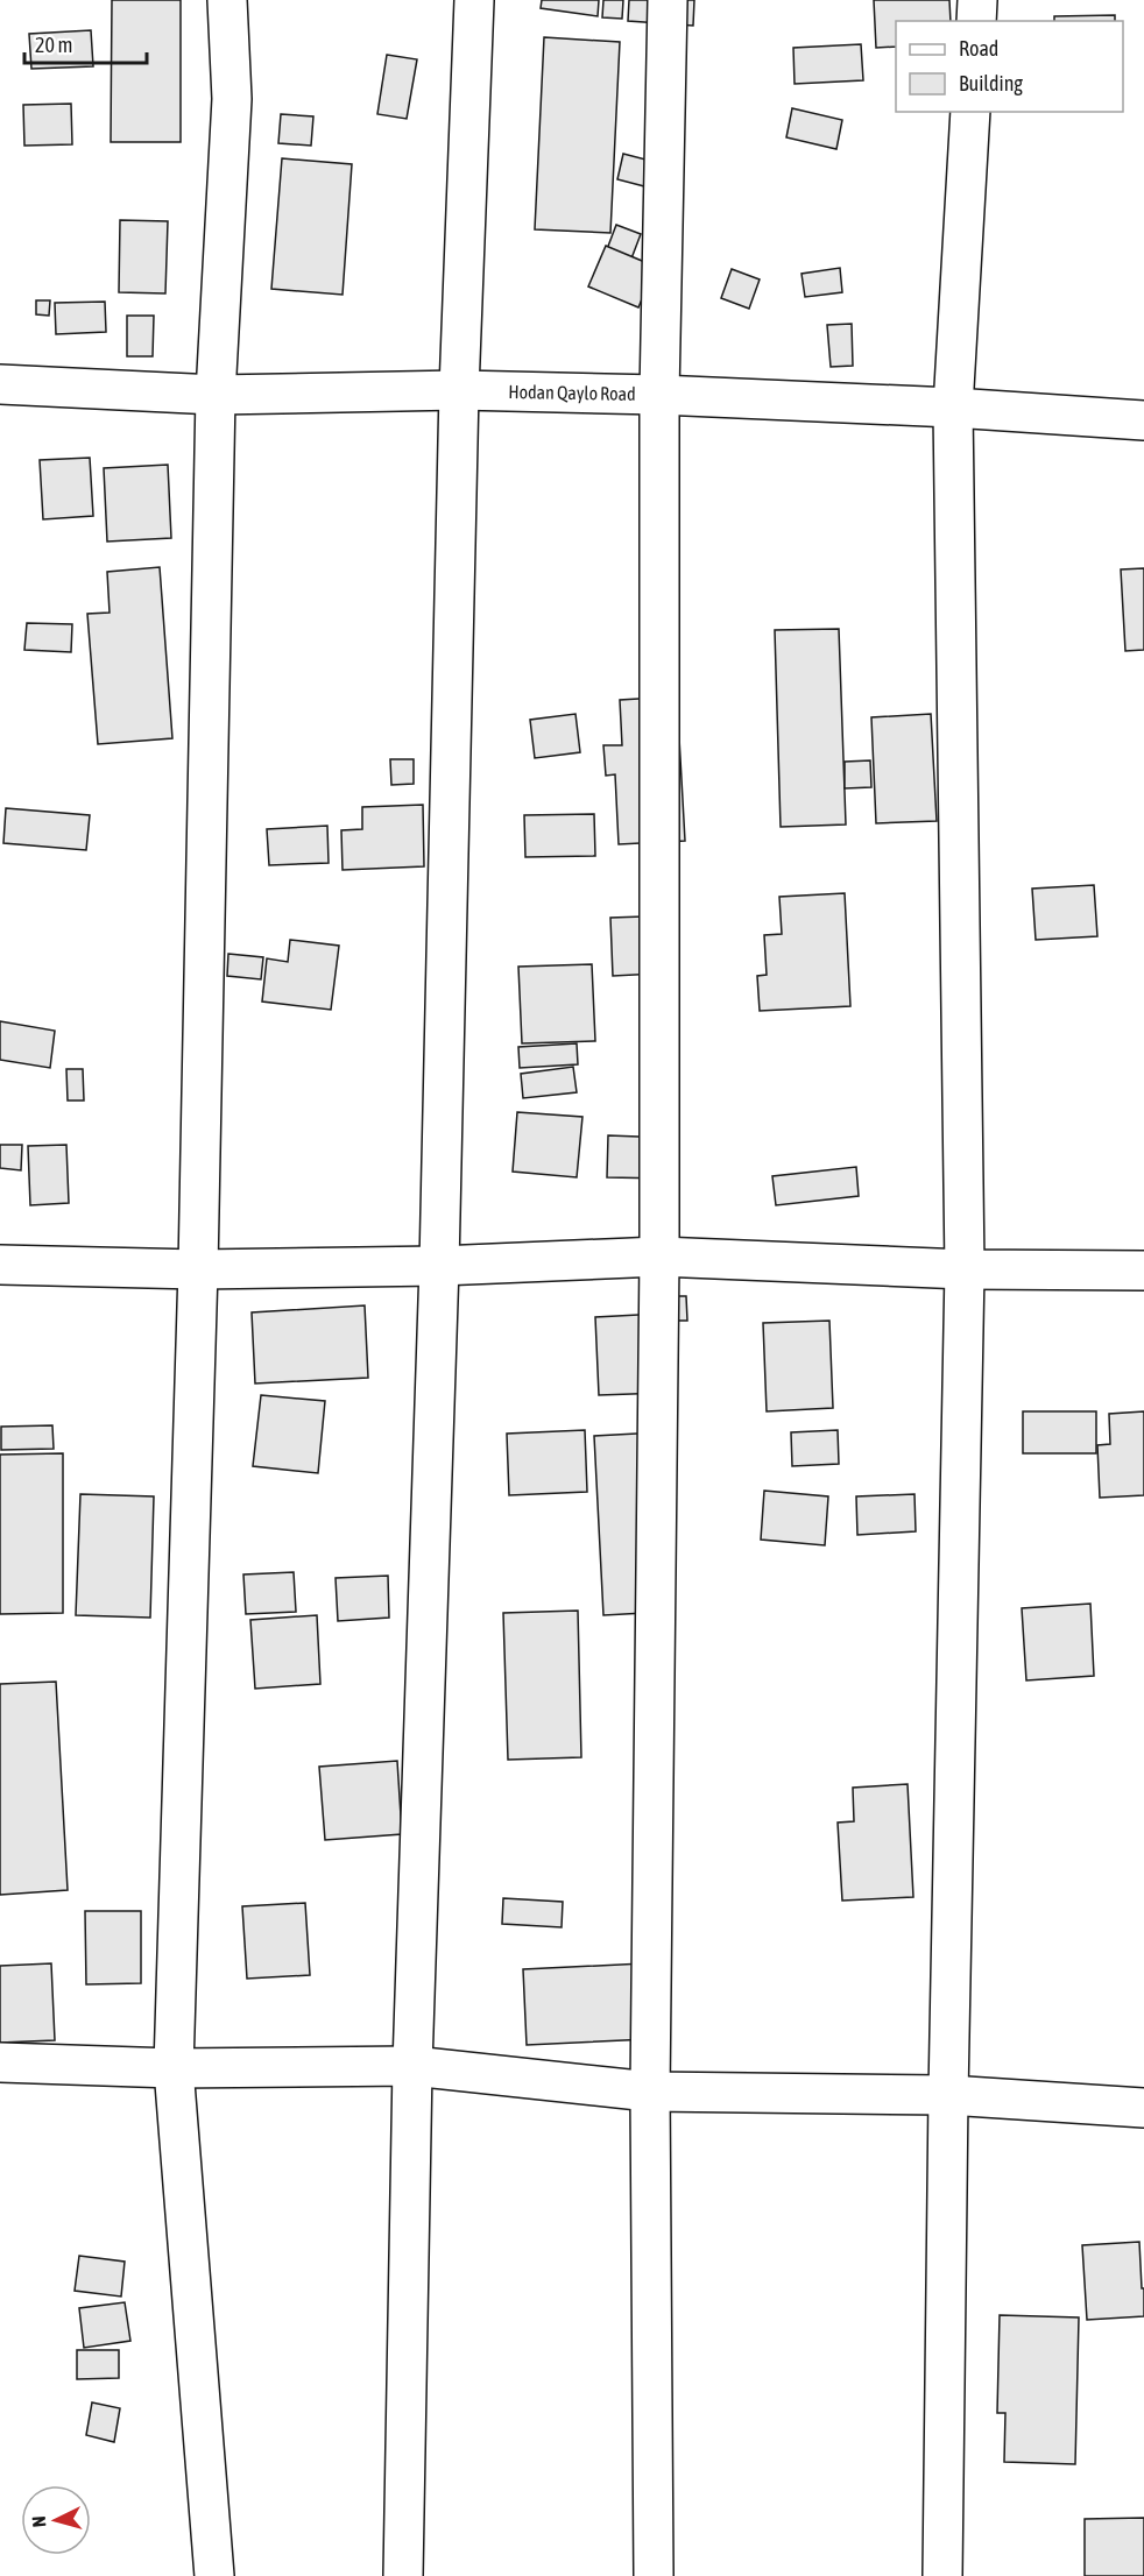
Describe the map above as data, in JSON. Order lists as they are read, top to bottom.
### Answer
{
  "streets": {
    "street": ["Hodan Qaylo Road"]
  },
  "legend": ["Road", "Building"],
  "scale_bar": "20 m",
  "north": "left"
}
